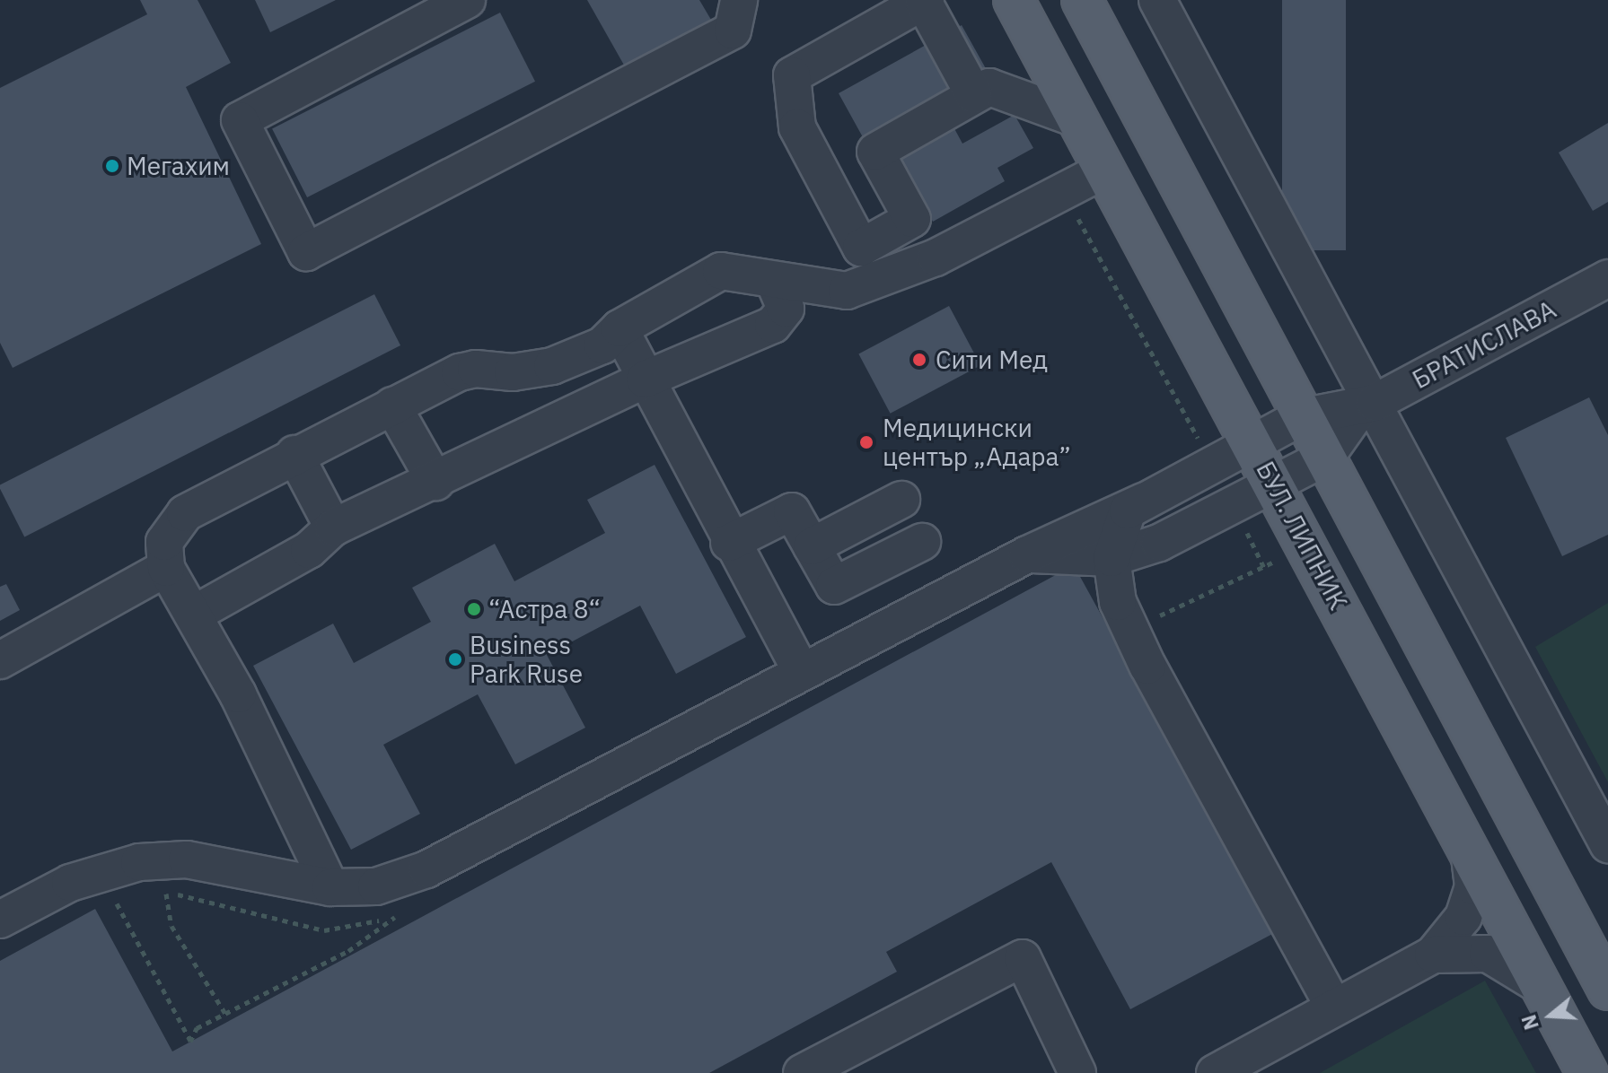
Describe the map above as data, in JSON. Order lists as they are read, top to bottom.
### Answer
{
  "streets": {
    "main road": ["БУЛ. ЛИПНИК"],
    "street": ["БРАТИСЛАВА"]
  },
  "places": [
    "Мегахим",
    "Сити Мед",
    "Медицински център „Адара”",
    "“Астра 8“",
    "Business Park Ruse"
  ],
  "north": "left"
}
